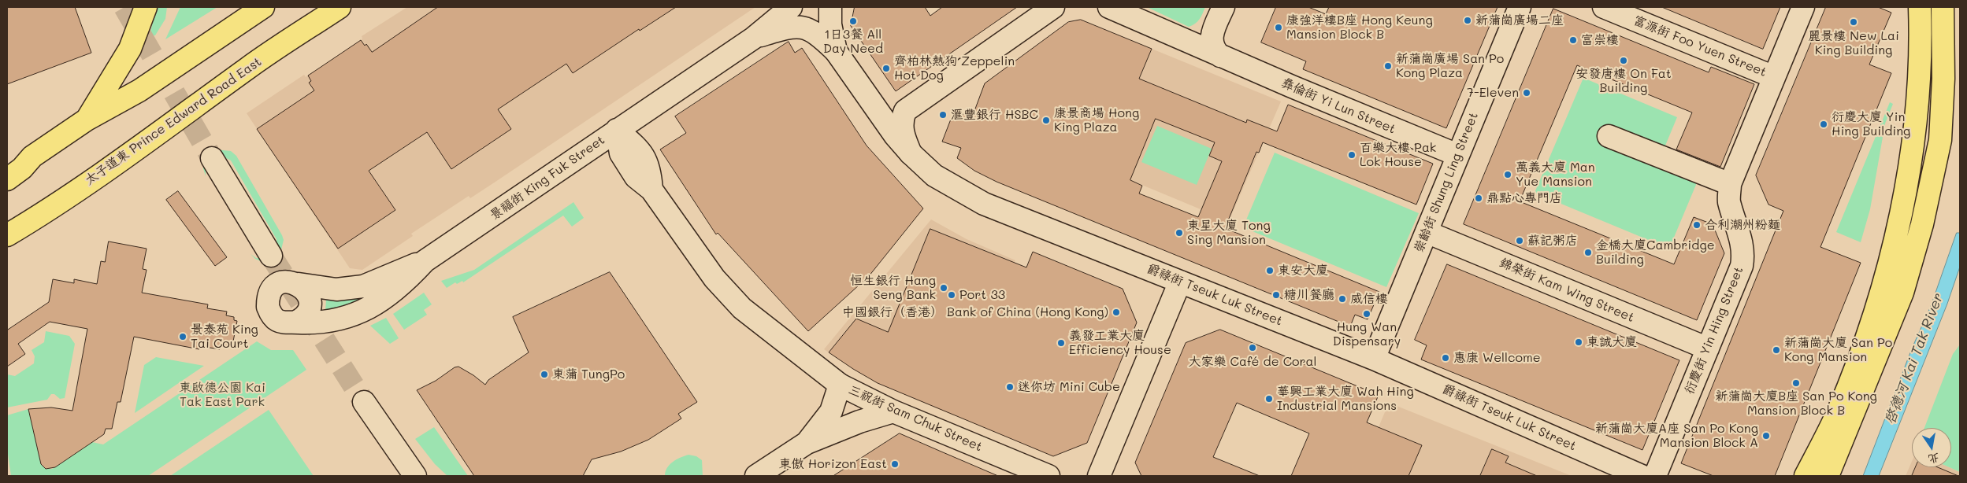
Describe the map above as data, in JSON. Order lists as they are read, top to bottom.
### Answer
{
  "streets": {
    "main road": ["太子道東 Prince Edward Road East"],
    "street": [
      "富源街 Foo Yuen Street",
      "彝倫街 Yi Lun Street",
      "景福街 King Fuk Street",
      "崇齡街 Shung Ling Street",
      "錦榮街 Kam Wing Street",
      "爵祿街 Tseuk Luk Street",
      "衍慶街 Yin Hing Street",
      "三祝街 Sam Chuk Street"
    ]
  },
  "crossings": [
    ["富源街 Foo Yuen Street", "衍慶街 Yin Hing Street"],
    ["彝倫街 Yi Lun Street", "崇齡街 Shung Ling Street"],
    ["景福街 King Fuk Street", "爵祿街 Tseuk Luk Street"],
    ["景福街 King Fuk Street", "三祝街 Sam Chuk Street"],
    ["崇齡街 Shung Ling Street", "錦榮街 Kam Wing Street"],
    ["崇齡街 Shung Ling Street", "爵祿街 Tseuk Luk Street"],
    ["錦榮街 Kam Wing Street", "衍慶街 Yin Hing Street"]
  ],
  "water": ["啓德河 Kai Tak River"],
  "parks": ["東啟德公園 Kai Tak East Park"],
  "places": [
    "新蒲崗廣場二座",
    "1日3餐 All Day Need",
    "麗景樓 New Lai King Building",
    "康強洋樓B座 Hong Keung Mansion Block B",
    "富崇樓",
    "安發唐樓 On Fat Building",
    "新蒲崗廣場 San Po Kong Plaza",
    "齊柏林熱狗 Zeppelin Hot Dog",
    "7-Eleven",
    "滙豐銀行 HSBC",
    "康景商場 Hong King Plaza",
    "衍慶大廈 Yin Hing Building",
    "百樂大樓 Pak Lok House",
    "萬義大廈 Man Yue Mansion",
    "鼎點心專門店",
    "合利潮州粉麵",
    "東星大廈 Tong Sing Mansion",
    "蘇記粥店",
    "金橋大廈Cambridge Building",
    "東安大廈",
    "恒生銀行 Hang Seng Bank",
    "Port 33",
    "糖川餐廳",
    "威信樓",
    "中國銀行（香港） Bank of China (Hong Kong)",
    "Hung Wan Dispensary",
    "景泰苑 King Tai Court",
    "東誠大廈",
    "義發工業大廈 Efficiency House",
    "大家樂 Café de Coral",
    "新蒲崗大廈 San Po Kong Mansion",
    "惠康 Wellcome",
    "東蒲 TungPo",
    "新蒲崗大廈B座 San Po Kong Mansion Block B",
    "迷你坊 Mini Cube",
    "華興工業大廈 Wah Hing Industrial Mansions",
    "新蒲崗大廈A座 San Po Kong Mansion Block A",
    "東傲 Horizon East"
  ],
  "north": "bottom"
}
